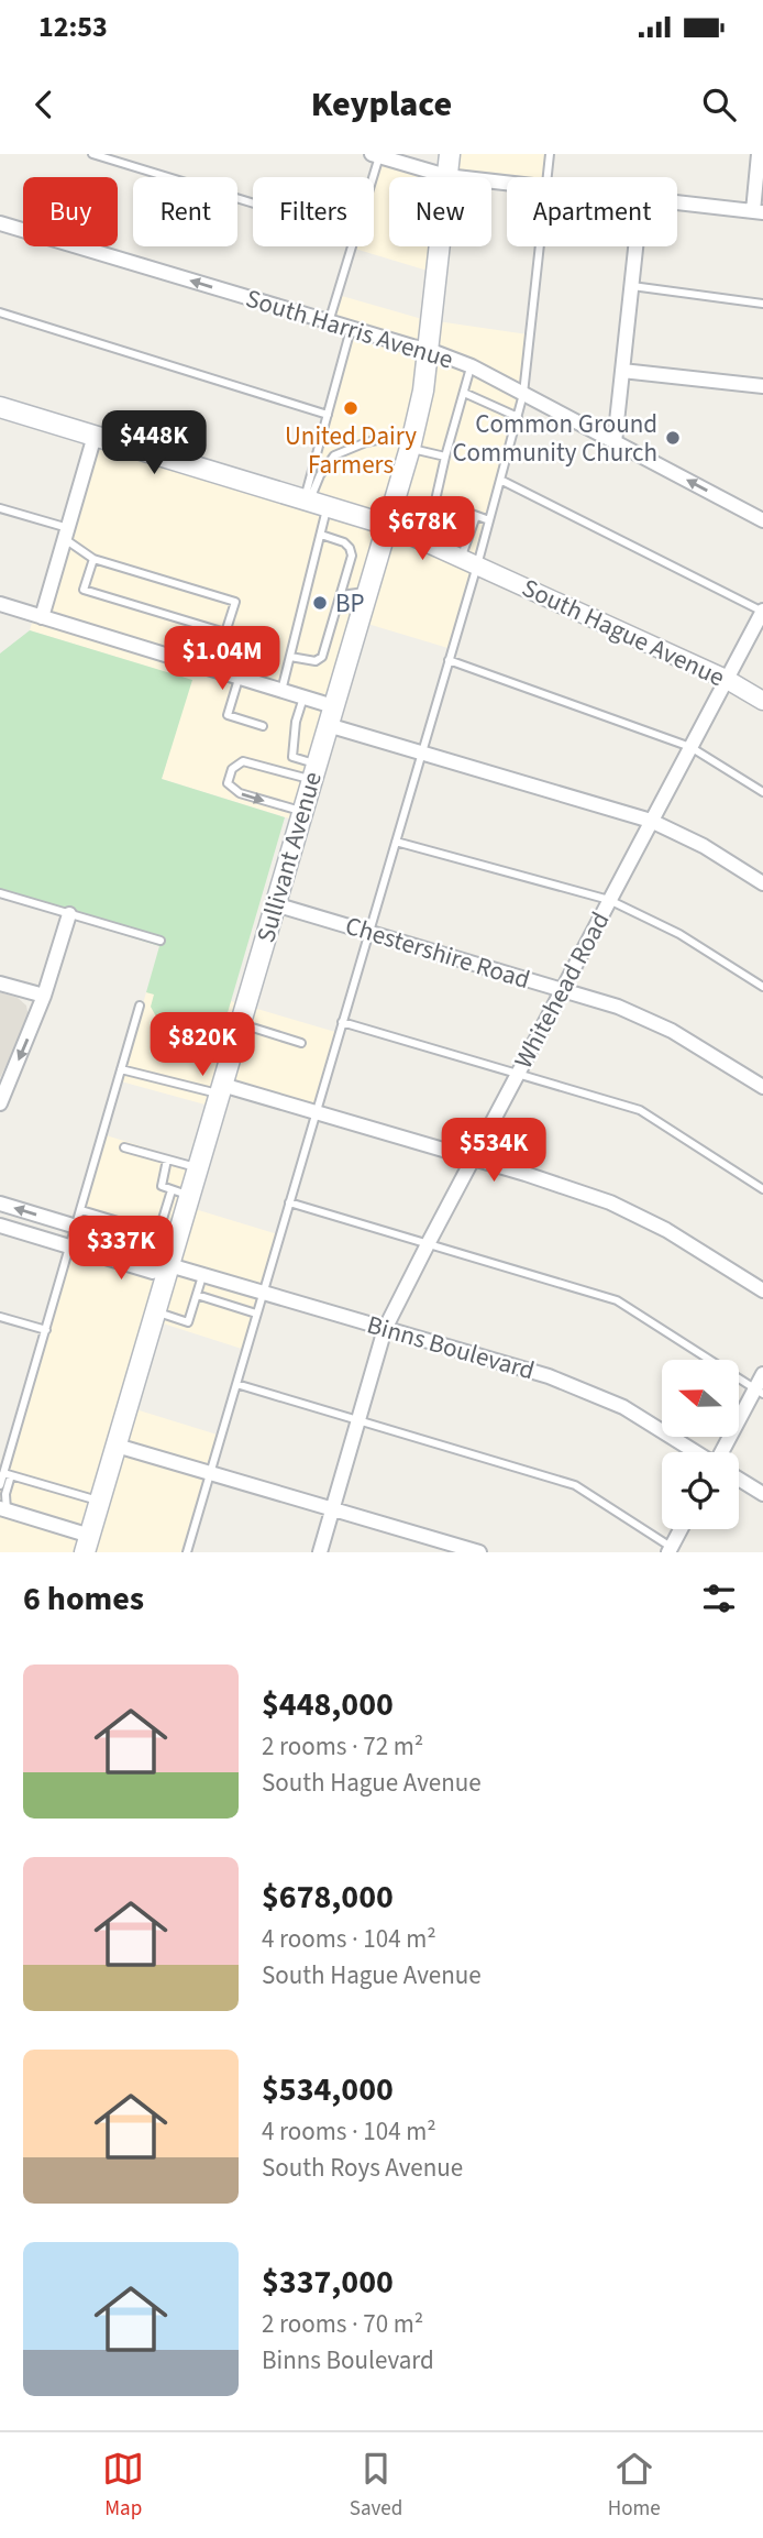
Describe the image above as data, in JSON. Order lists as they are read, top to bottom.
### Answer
{
  "streets": {
    "main road": ["South Hague Avenue", "Sullivant Avenue"],
    "street": [
      "South Harris Avenue",
      "Chestershire Road",
      "Whitehead Road",
      "Binns Boulevard"
    ]
  },
  "crossings": [
    ["South Harris Avenue", "Sullivant Avenue"],
    ["South Hague Avenue", "Sullivant Avenue"],
    ["South Hague Avenue", "Whitehead Road"],
    ["Sullivant Avenue", "Chestershire Road"],
    ["Sullivant Avenue", "Binns Boulevard"],
    ["Chestershire Road", "Whitehead Road"],
    ["Whitehead Road", "Binns Boulevard"]
  ],
  "one_way": ["South Harris Avenue"],
  "places": ["United Dairy Farmers", "Common Ground Community Church", "BP"],
  "north": "left",
  "page": {
    "status": "12:53",
    "header": "Keyplace",
    "chip": [
      "Buy",
      "Rent",
      "Filters",
      "New",
      "Apartment"
    ],
    "price": [
      "$448K",
      "$678K",
      "$1.04M",
      "$820K",
      "$534K",
      "$337K"
    ],
    "heading": "6 homes",
    "list": [
      {
        "name": "$448,000",
        "note": "2 rooms · 72 m² · South Hague Avenue"
      },
      {
        "name": "$678,000",
        "note": "4 rooms · 104 m² · South Hague Avenue"
      },
      {
        "name": "$534,000",
        "note": "4 rooms · 104 m² · South Roys Avenue"
      },
      {
        "name": "$337,000",
        "note": "2 rooms · 70 m² · Binns Boulevard"
      }
    ],
    "tabs": ["Map", "Saved", "Home"]
  }
}
